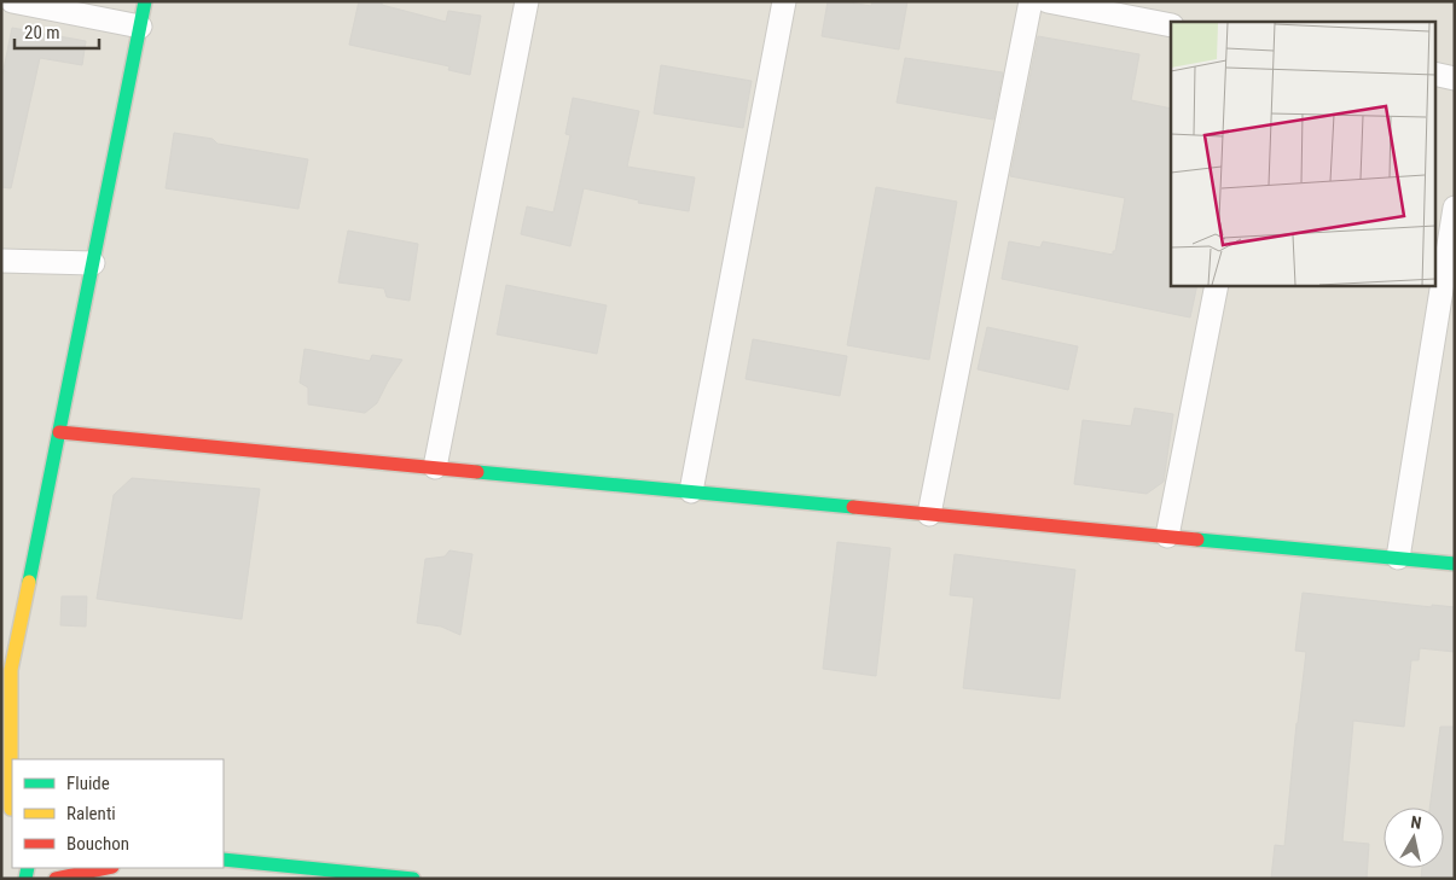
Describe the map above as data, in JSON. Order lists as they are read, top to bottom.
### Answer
{
  "legend": ["Fluide", "Ralenti", "Bouchon"],
  "scale_bar": "20 m",
  "north": "top"
}
